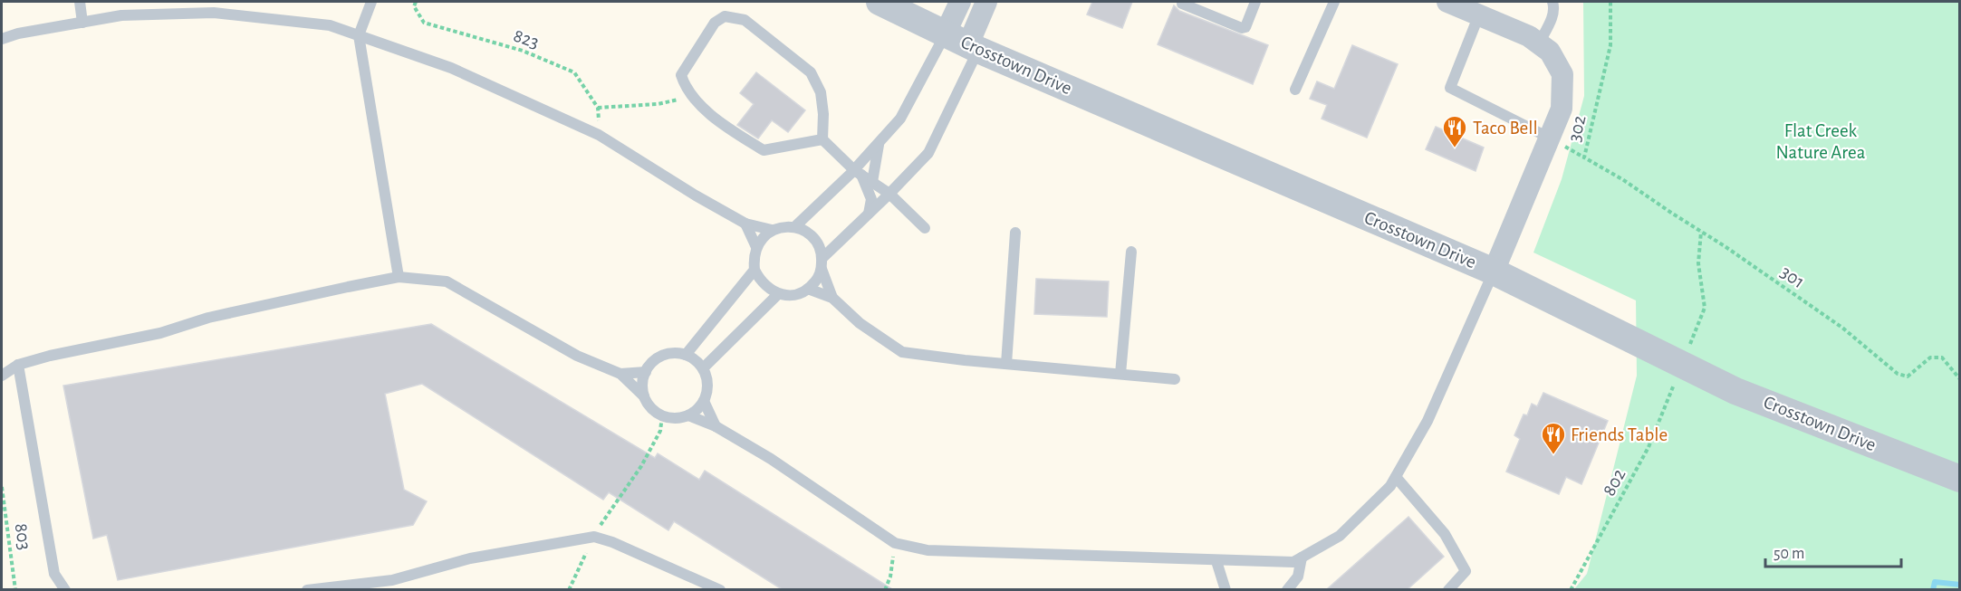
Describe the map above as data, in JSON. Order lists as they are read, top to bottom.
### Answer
{
  "streets": {
    "street": ["Crosstown Drive"],
    "path": [
      "823",
      "302",
      "301",
      "802",
      "803"
    ]
  },
  "crossings": [
    ["302", "301"]
  ],
  "parks": ["Flat Creek Nature Area"],
  "places": {
    "restaurant": ["Taco Bell", "Friends Table"]
  },
  "scale_bar": "50 m"
}
